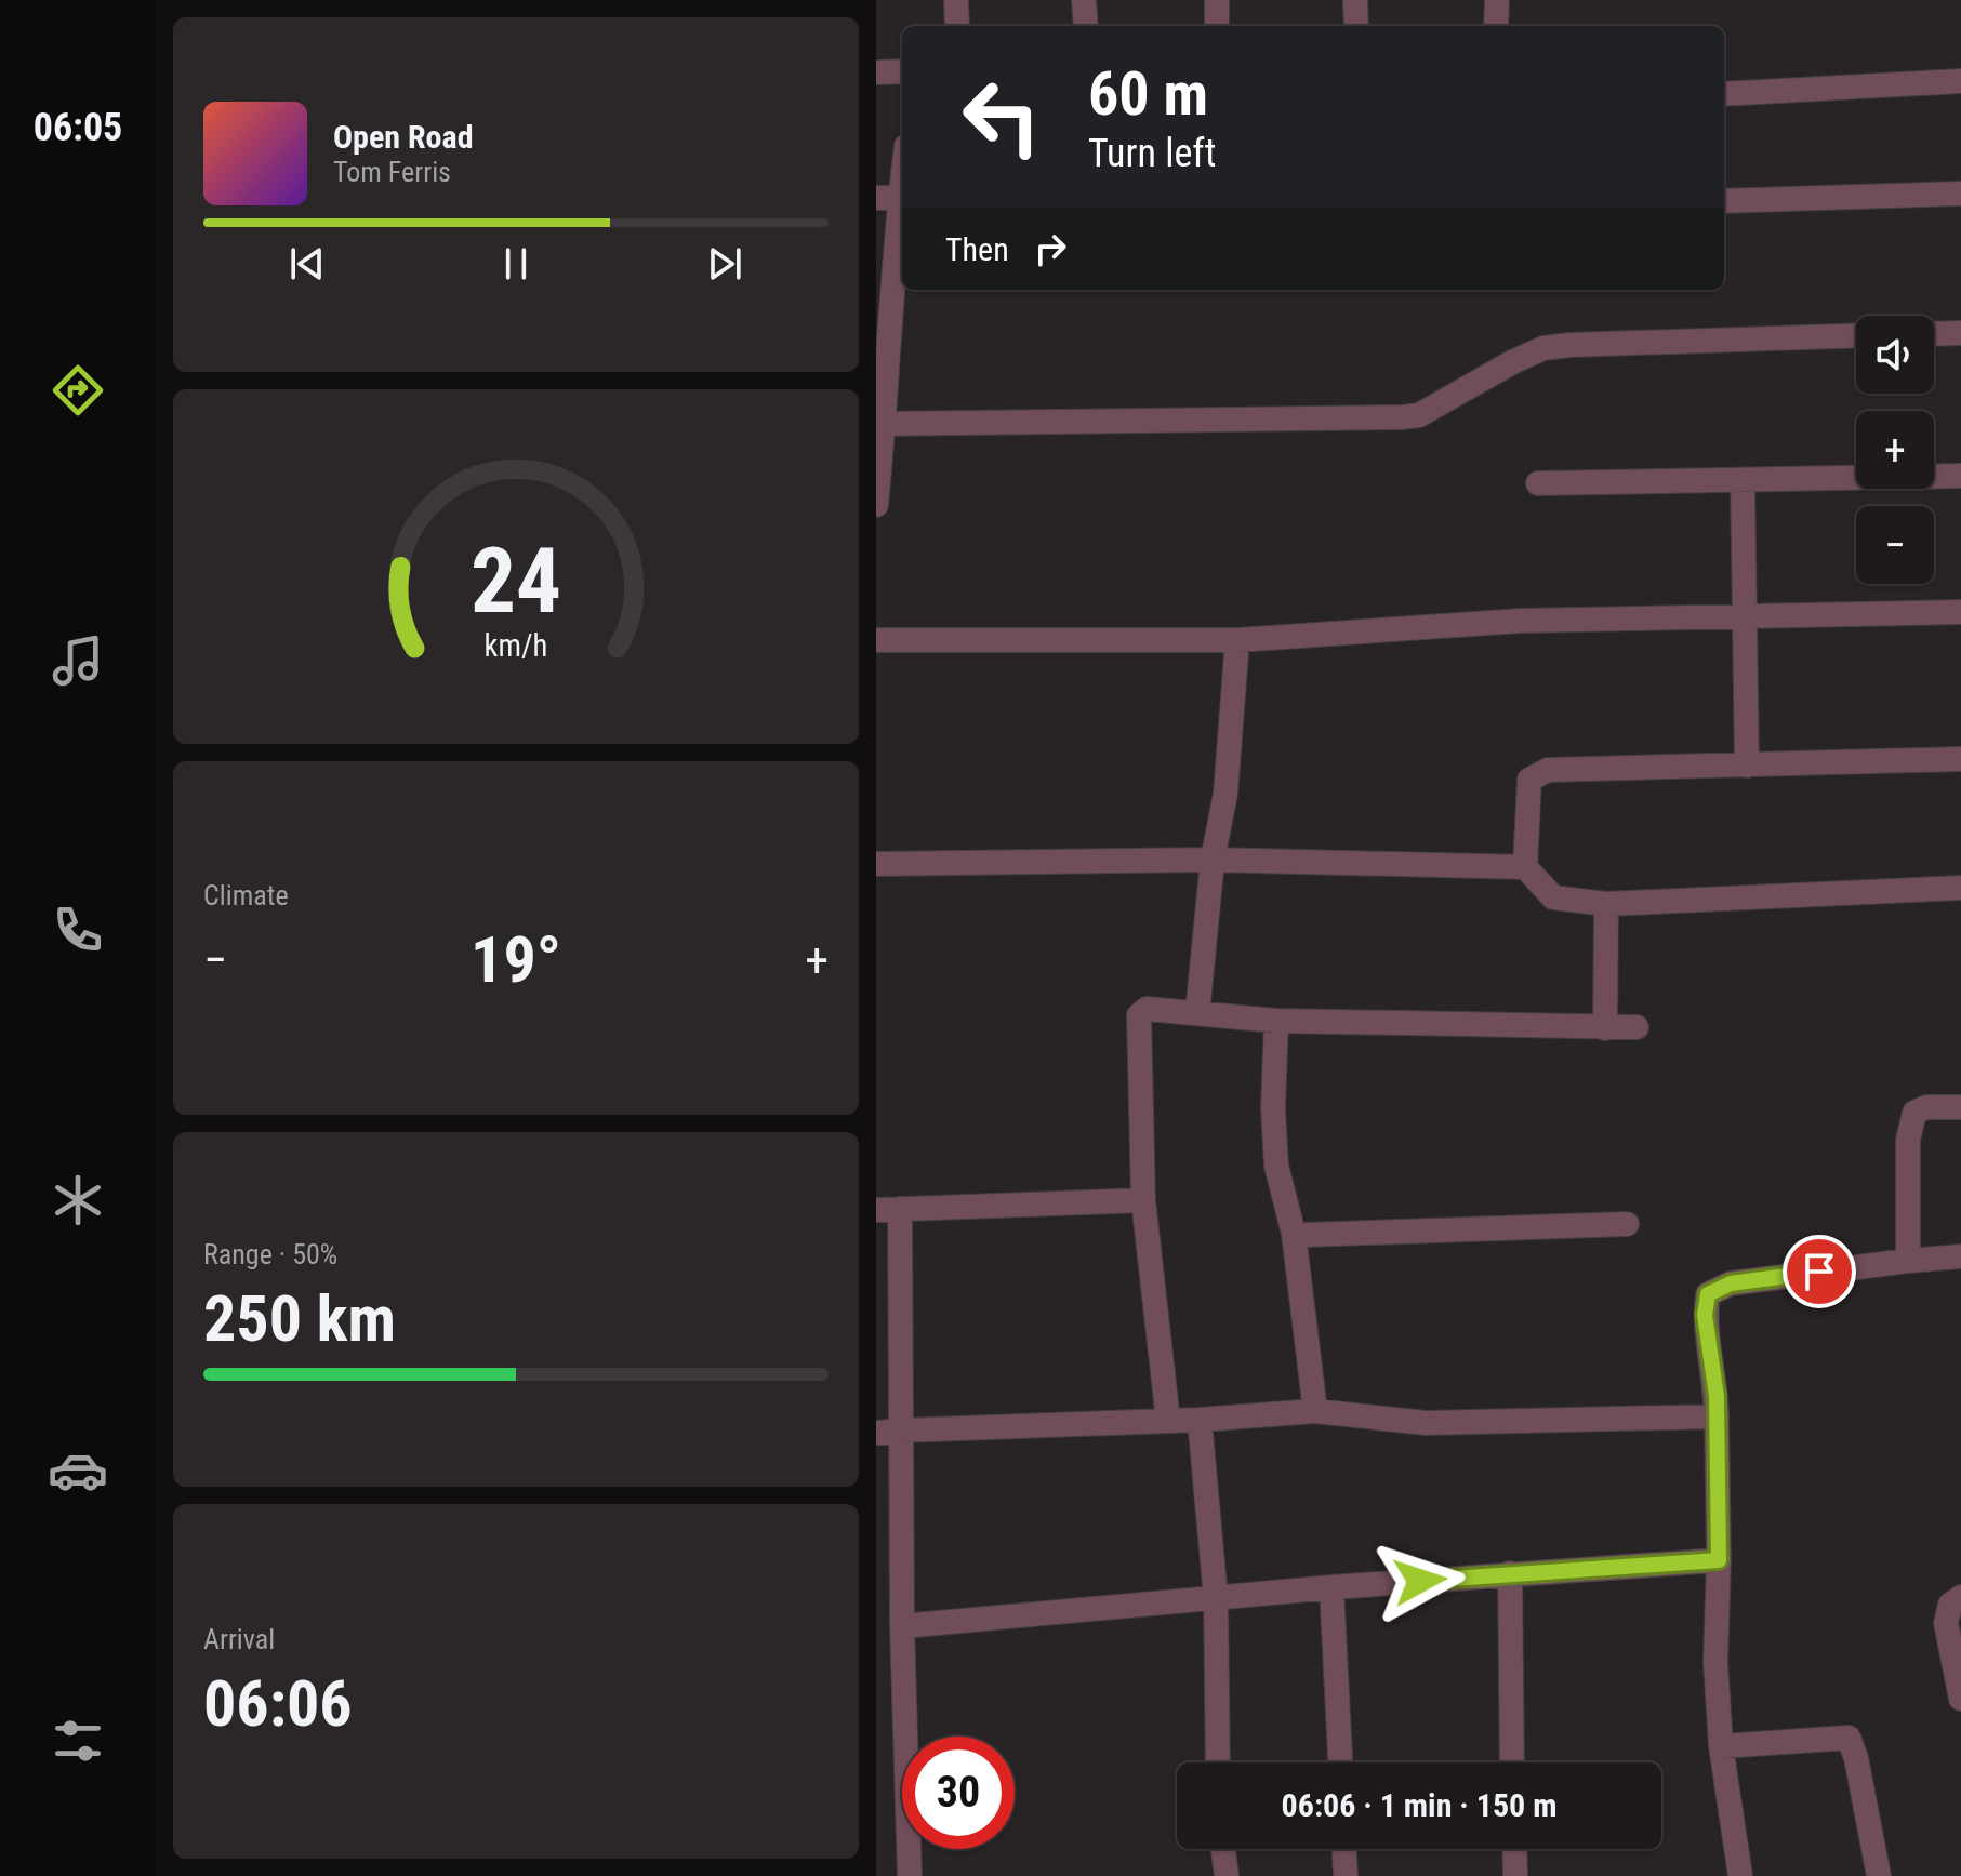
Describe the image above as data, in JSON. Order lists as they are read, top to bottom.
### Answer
{
  "page": {
    "tabs": "06:05",
    "turn": ["60 m", "Turn left"],
    "song": ["Open Road", "Tom Ferris"],
    "then": "Then",
    "map_buttons": ["+", "−"],
    "tile": [
      "Climate",
      ["Range · 50%", "250 km"],
      ["Arrival", "06:06"]
    ],
    "heat": ["−", "19°", "+"],
    "limit": "30",
    "trip": "06:06 · 1 min · 150 m",
    "gauge": ["24", "km/h"]
  }
}
